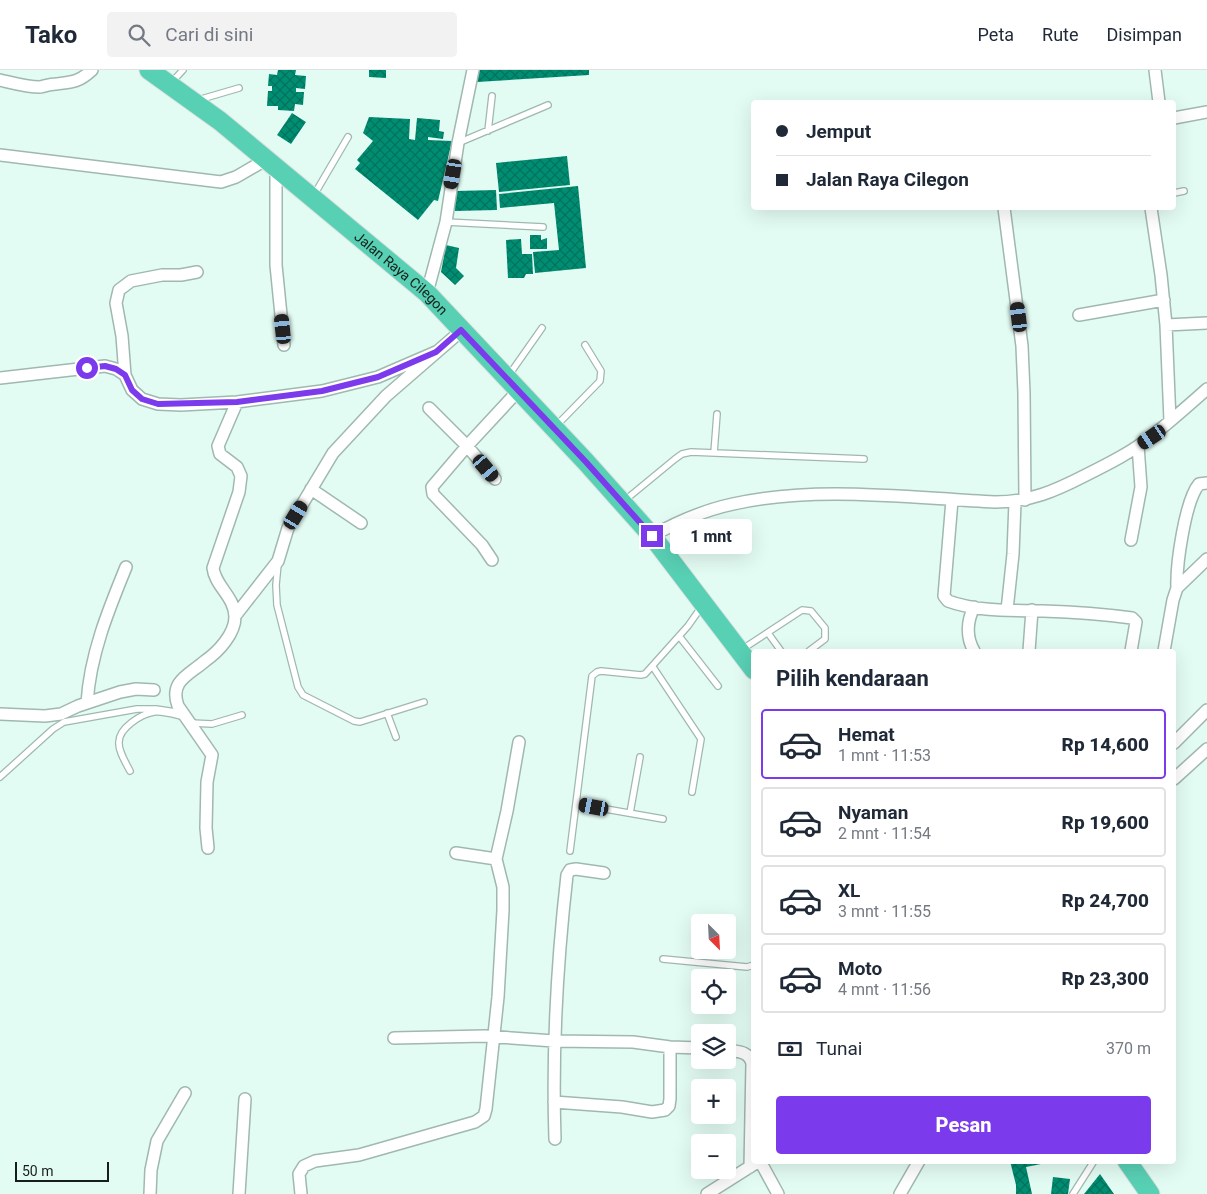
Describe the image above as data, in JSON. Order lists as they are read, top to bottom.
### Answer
{
  "streets": {
    "highway": ["Jalan Raya Cilegon"]
  },
  "scale_bar": "50 m",
  "north": "bottom right",
  "page": {
    "header": "Tako",
    "search": "Cari di sini",
    "nav": ["Peta", "Rute", "Disimpan"],
    "banner": ["Jemput", "Jalan Raya Cilegon"],
    "bubble": "1 mnt",
    "heading": "Pilih kendaraan",
    "list": [
      {
        "name": "Hemat",
        "note": "1 mnt · 11:53",
        "value": "Rp 14,600"
      },
      {
        "name": "Nyaman",
        "note": "2 mnt · 11:54",
        "value": "Rp 19,600"
      },
      {
        "name": "XL",
        "note": "3 mnt · 11:55",
        "value": "Rp 24,700"
      },
      {
        "name": "Moto",
        "note": "4 mnt · 11:56",
        "value": "Rp 23,300"
      }
    ],
    "map_buttons": ["+", "−"],
    "pay": ["Tunai", "370 m"],
    "buttons": "Pesan",
    "scale": "50 m"
  }
}
